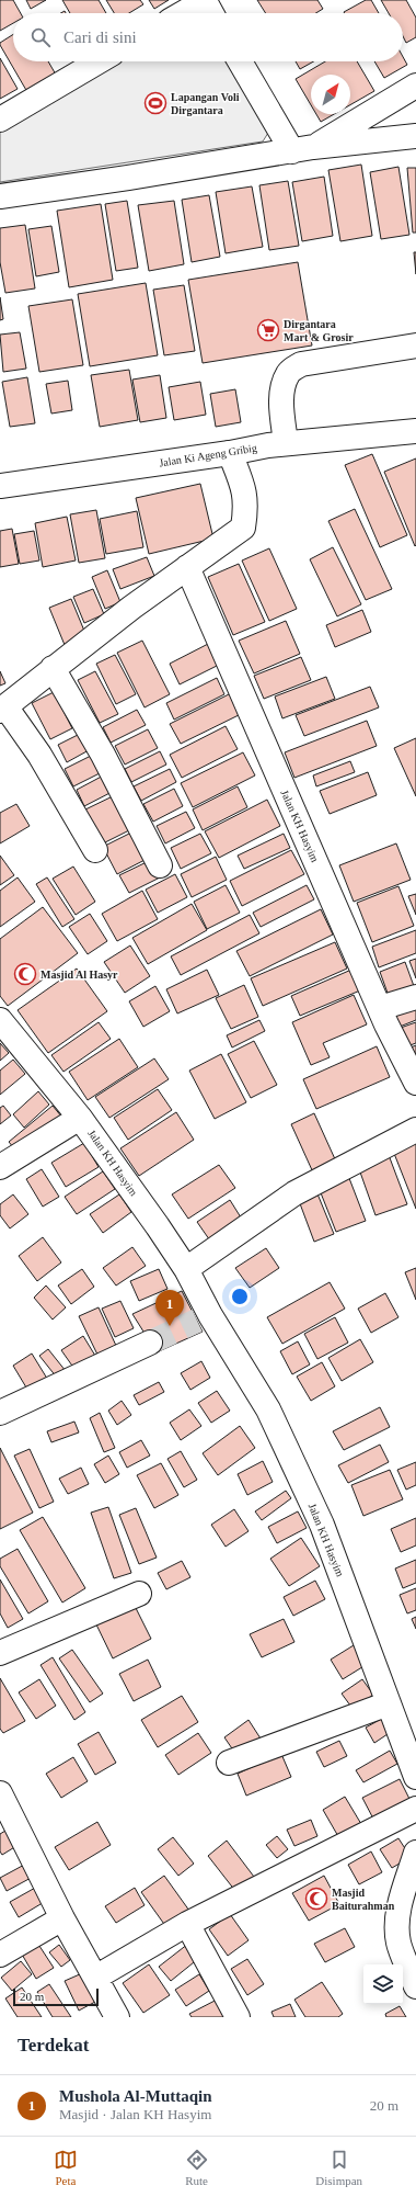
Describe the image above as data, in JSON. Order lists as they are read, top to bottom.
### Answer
{
  "streets": {
    "street": ["Jalan Ki Ageng Gribig", "Jalan KH Hasyim"]
  },
  "places": {
    "sports": ["Lapangan Voli Dirgantara"],
    "supermarket": ["Dirgantara Mart & Grosir"],
    "mosque": ["Masjid Al Hasyr", "Masjid Baiturahman"]
  },
  "scale_bar": "20 m",
  "north": "top right",
  "page": {
    "search": "Cari di sini",
    "pins": "1",
    "scale": "20 m",
    "heading": "Terdekat",
    "list": [
      {
        "mark": "1",
        "name": "Mushola Al-Muttaqin",
        "note": "Masjid · Jalan KH Hasyim",
        "value": "20 m"
      }
    ],
    "nav": ["Peta", "Rute", "Disimpan"]
  }
}
